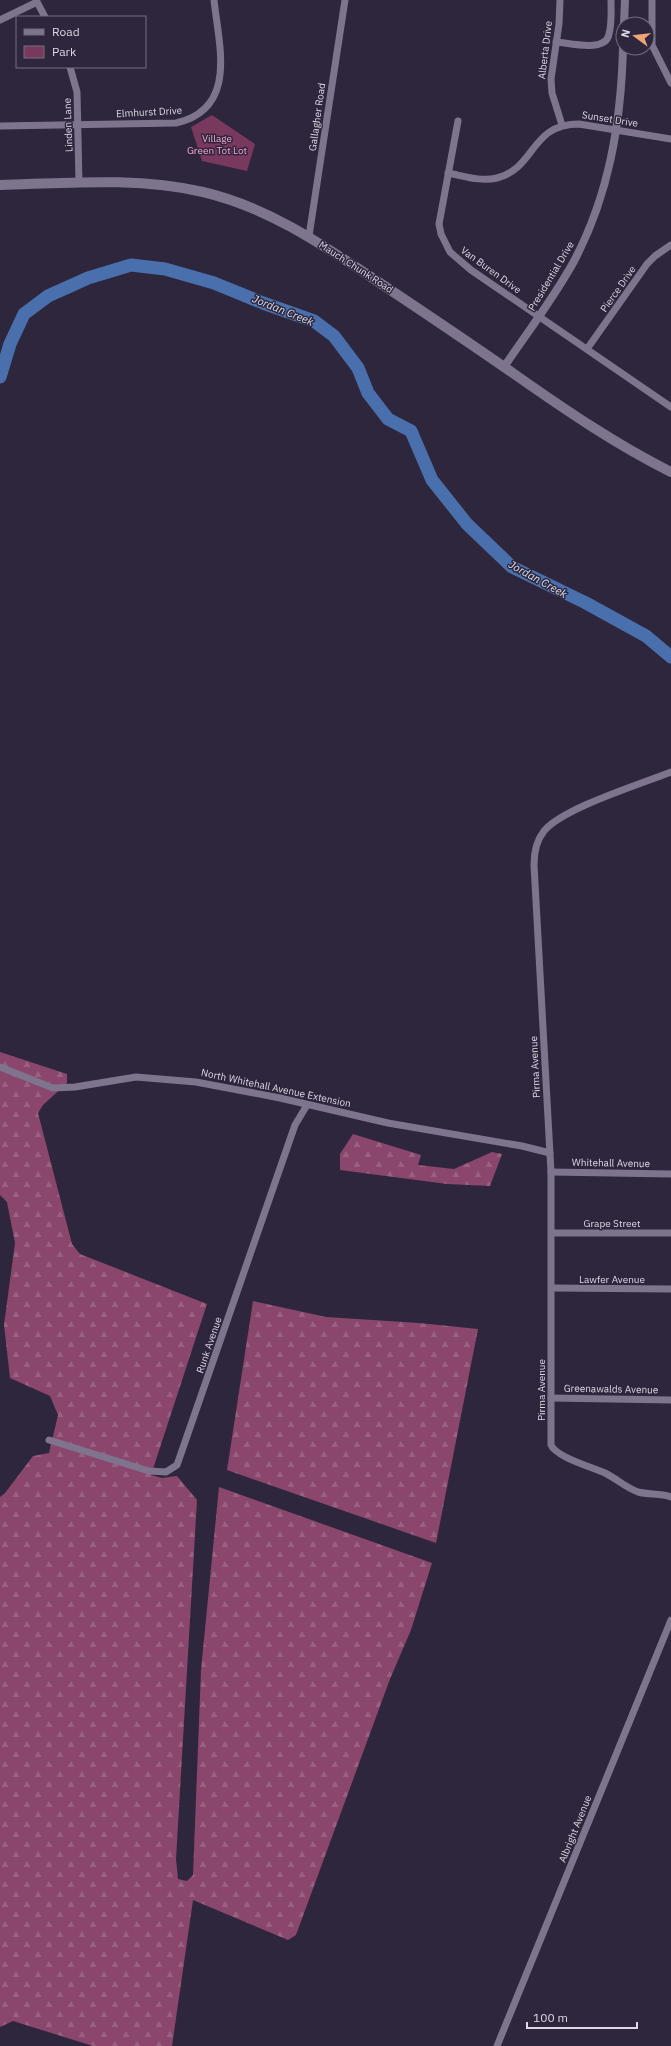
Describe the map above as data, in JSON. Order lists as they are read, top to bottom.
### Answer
{
  "streets": {
    "main road": ["Mauch Chunk Road"],
    "street": [
      "Alberta Drive",
      "Elmhurst Drive",
      "Gallagher Road",
      "Sunset Drive",
      "Linden Lane",
      "Van Buren Drive",
      "Presidential Drive",
      "Pierce Drive",
      "Pirma Avenue",
      "North Whitehall Avenue Extension",
      "Whitehall Avenue",
      "Grape Street",
      "Lawfer Avenue",
      "Runk Avenue",
      "Greenawalds Avenue",
      "Albright Avenue"
    ]
  },
  "crossings": [
    ["Alberta Drive", "Sunset Drive"],
    ["Elmhurst Drive", "Linden Lane"],
    ["Gallagher Road", "Mauch Chunk Road"],
    ["Sunset Drive", "Van Buren Drive"],
    ["Sunset Drive", "Presidential Drive"],
    ["Linden Lane", "Mauch Chunk Road"],
    ["Mauch Chunk Road", "Presidential Drive"],
    ["Van Buren Drive", "Presidential Drive"],
    ["Van Buren Drive", "Pierce Drive"],
    ["Pirma Avenue", "North Whitehall Avenue Extension"],
    ["Pirma Avenue", "Whitehall Avenue"],
    ["Pirma Avenue", "Grape Street"],
    ["Pirma Avenue", "Lawfer Avenue"],
    ["Pirma Avenue", "Greenawalds Avenue"],
    ["North Whitehall Avenue Extension", "Runk Avenue"]
  ],
  "water": ["Jordan Creek"],
  "parks": ["Village Green Tot Lot"],
  "legend": ["Road", "Park"],
  "scale_bar": "100 m",
  "north": "left"
}
